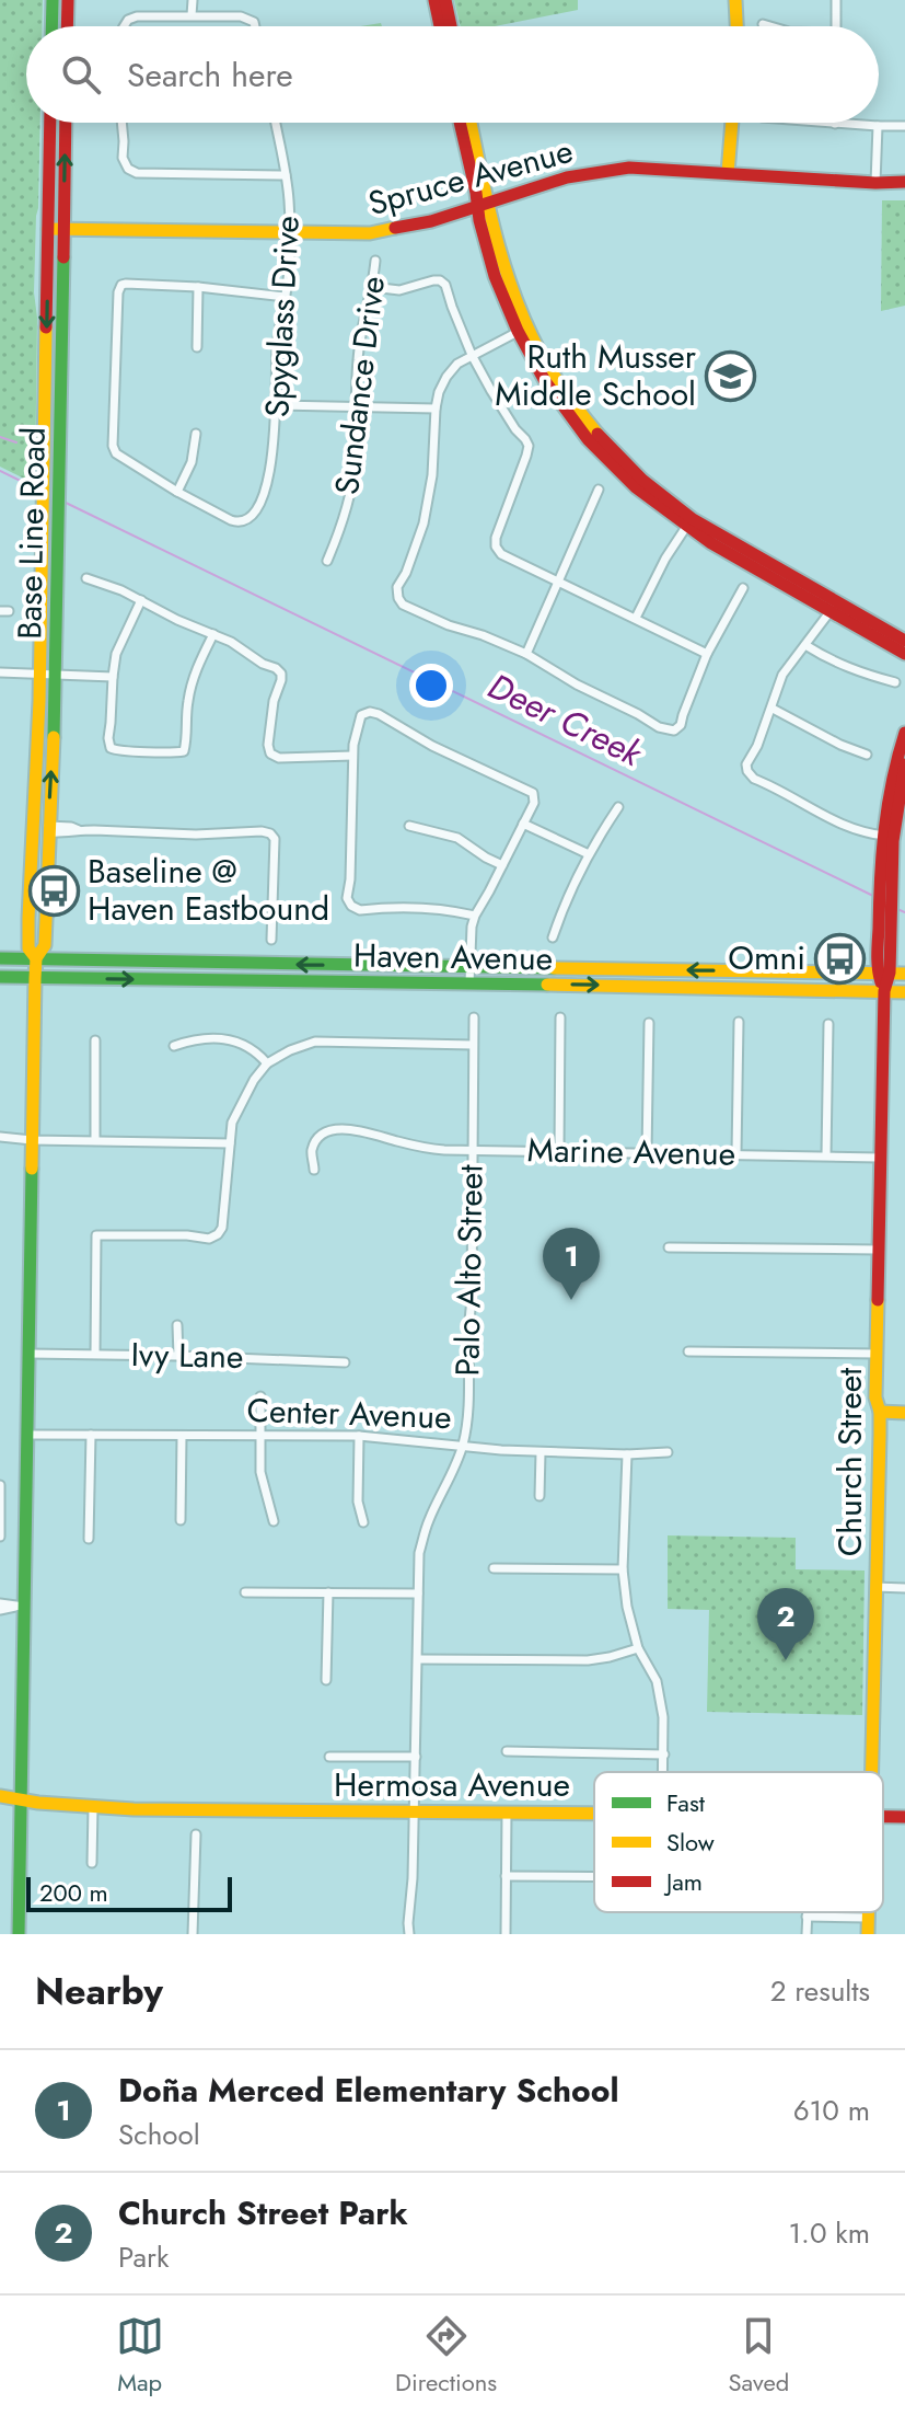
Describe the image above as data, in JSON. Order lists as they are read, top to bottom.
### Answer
{
  "streets": {
    "main road": [
      "Spruce Avenue",
      "Base Line Road",
      "Haven Avenue",
      "Church Street",
      "Hermosa Avenue"
    ],
    "street": [
      "Spyglass Drive",
      "Sundance Drive",
      "Marine Avenue",
      "Palo Alto Street",
      "Ivy Lane",
      "Center Avenue"
    ]
  },
  "crossings": [
    ["Spruce Avenue", "Spyglass Drive"],
    ["Spruce Avenue", "Base Line Road"],
    ["Base Line Road", "Haven Avenue"],
    ["Base Line Road", "Ivy Lane"],
    ["Base Line Road", "Center Avenue"],
    ["Base Line Road", "Hermosa Avenue"],
    ["Haven Avenue", "Church Street"],
    ["Marine Avenue", "Palo Alto Street"],
    ["Marine Avenue", "Church Street"],
    ["Palo Alto Street", "Center Avenue"],
    ["Palo Alto Street", "Hermosa Avenue"]
  ],
  "water": ["Deer Creek"],
  "places": {
    "school or university": ["Ruth Musser Middle School"],
    "bus stop": ["Baseline @ Haven Eastbound", "Omni"]
  },
  "legend": ["Fast", "Slow", "Jam"],
  "scale_bar": "200 m",
  "page": {
    "search": "Search here",
    "pins": ["1", "2"],
    "scale": "200 m",
    "heading": ["Nearby", "2 results"],
    "list": [
      {
        "mark": "1",
        "name": "Doña Merced Elementary School",
        "note": "School",
        "value": "610 m"
      },
      {
        "mark": "2",
        "name": "Church Street Park",
        "note": "Park",
        "value": "1.0 km"
      }
    ],
    "nav": ["Map", "Directions", "Saved"]
  }
}
